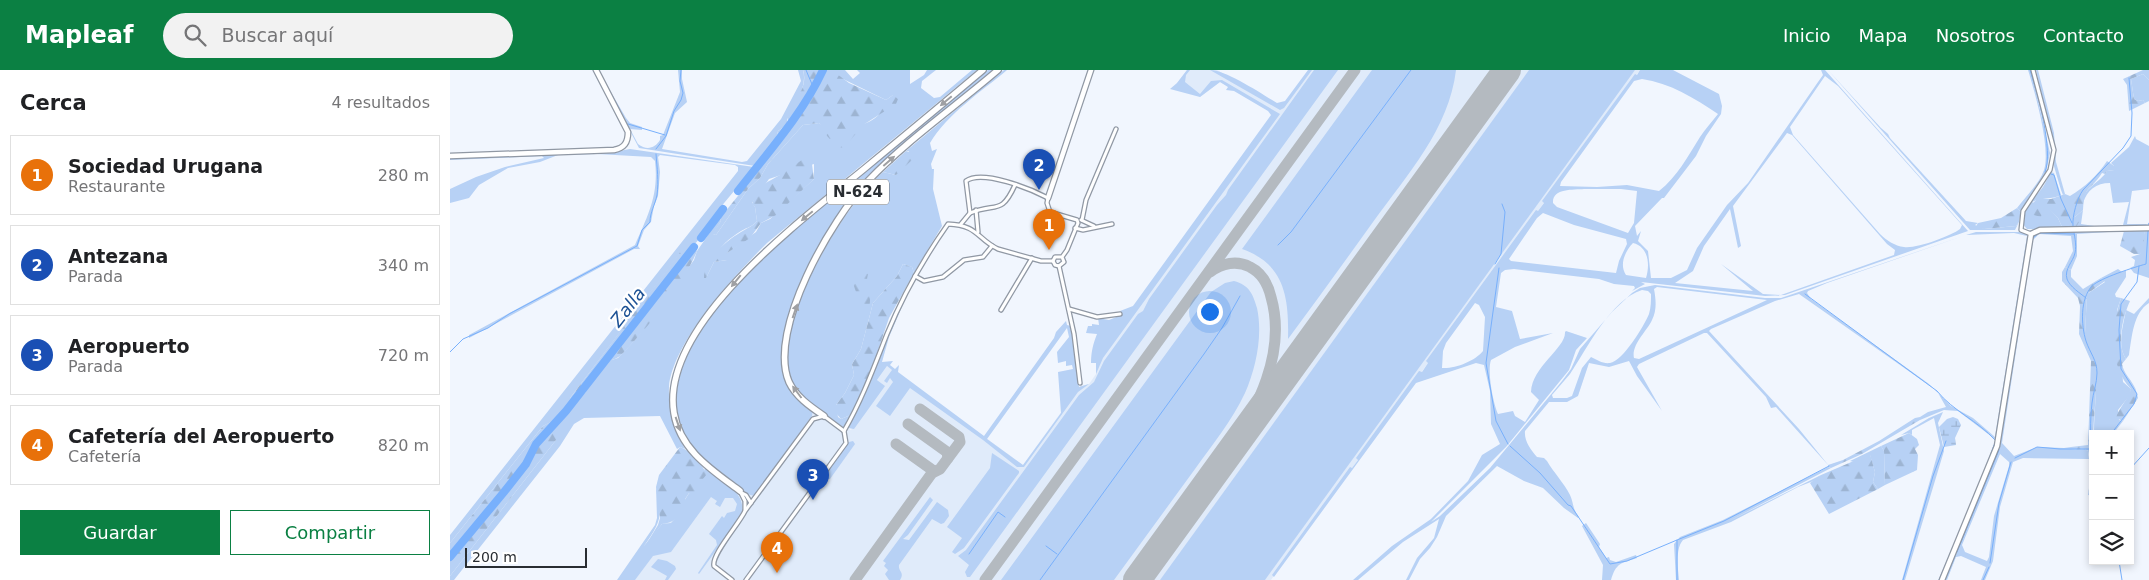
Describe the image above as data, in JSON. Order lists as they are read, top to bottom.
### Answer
{
  "streets": {
    "highway": ["N-624"]
  },
  "water": ["Zalla"],
  "scale_bar": "200 m",
  "page": {
    "header": "Mapleaf",
    "search": "Buscar aquí",
    "nav": [
      "Inicio",
      "Mapa",
      "Nosotros",
      "Contacto"
    ],
    "heading": ["Cerca", "4 resultados"],
    "list": [
      {
        "mark": "1",
        "name": "Sociedad Urugana",
        "note": "Restaurante",
        "value": "280 m"
      },
      {
        "mark": "2",
        "name": "Antezana",
        "note": "Parada",
        "value": "340 m"
      },
      {
        "mark": "3",
        "name": "Aeropuerto",
        "note": "Parada",
        "value": "720 m"
      },
      {
        "mark": "4",
        "name": "Cafetería del Aeropuerto",
        "note": "Cafetería",
        "value": "820 m"
      }
    ],
    "pins": [
      "2",
      "1",
      "3",
      "4"
    ],
    "map_buttons": ["+", "−"],
    "buttons": ["Guardar", "Compartir"],
    "scale": "200 m"
  }
}
